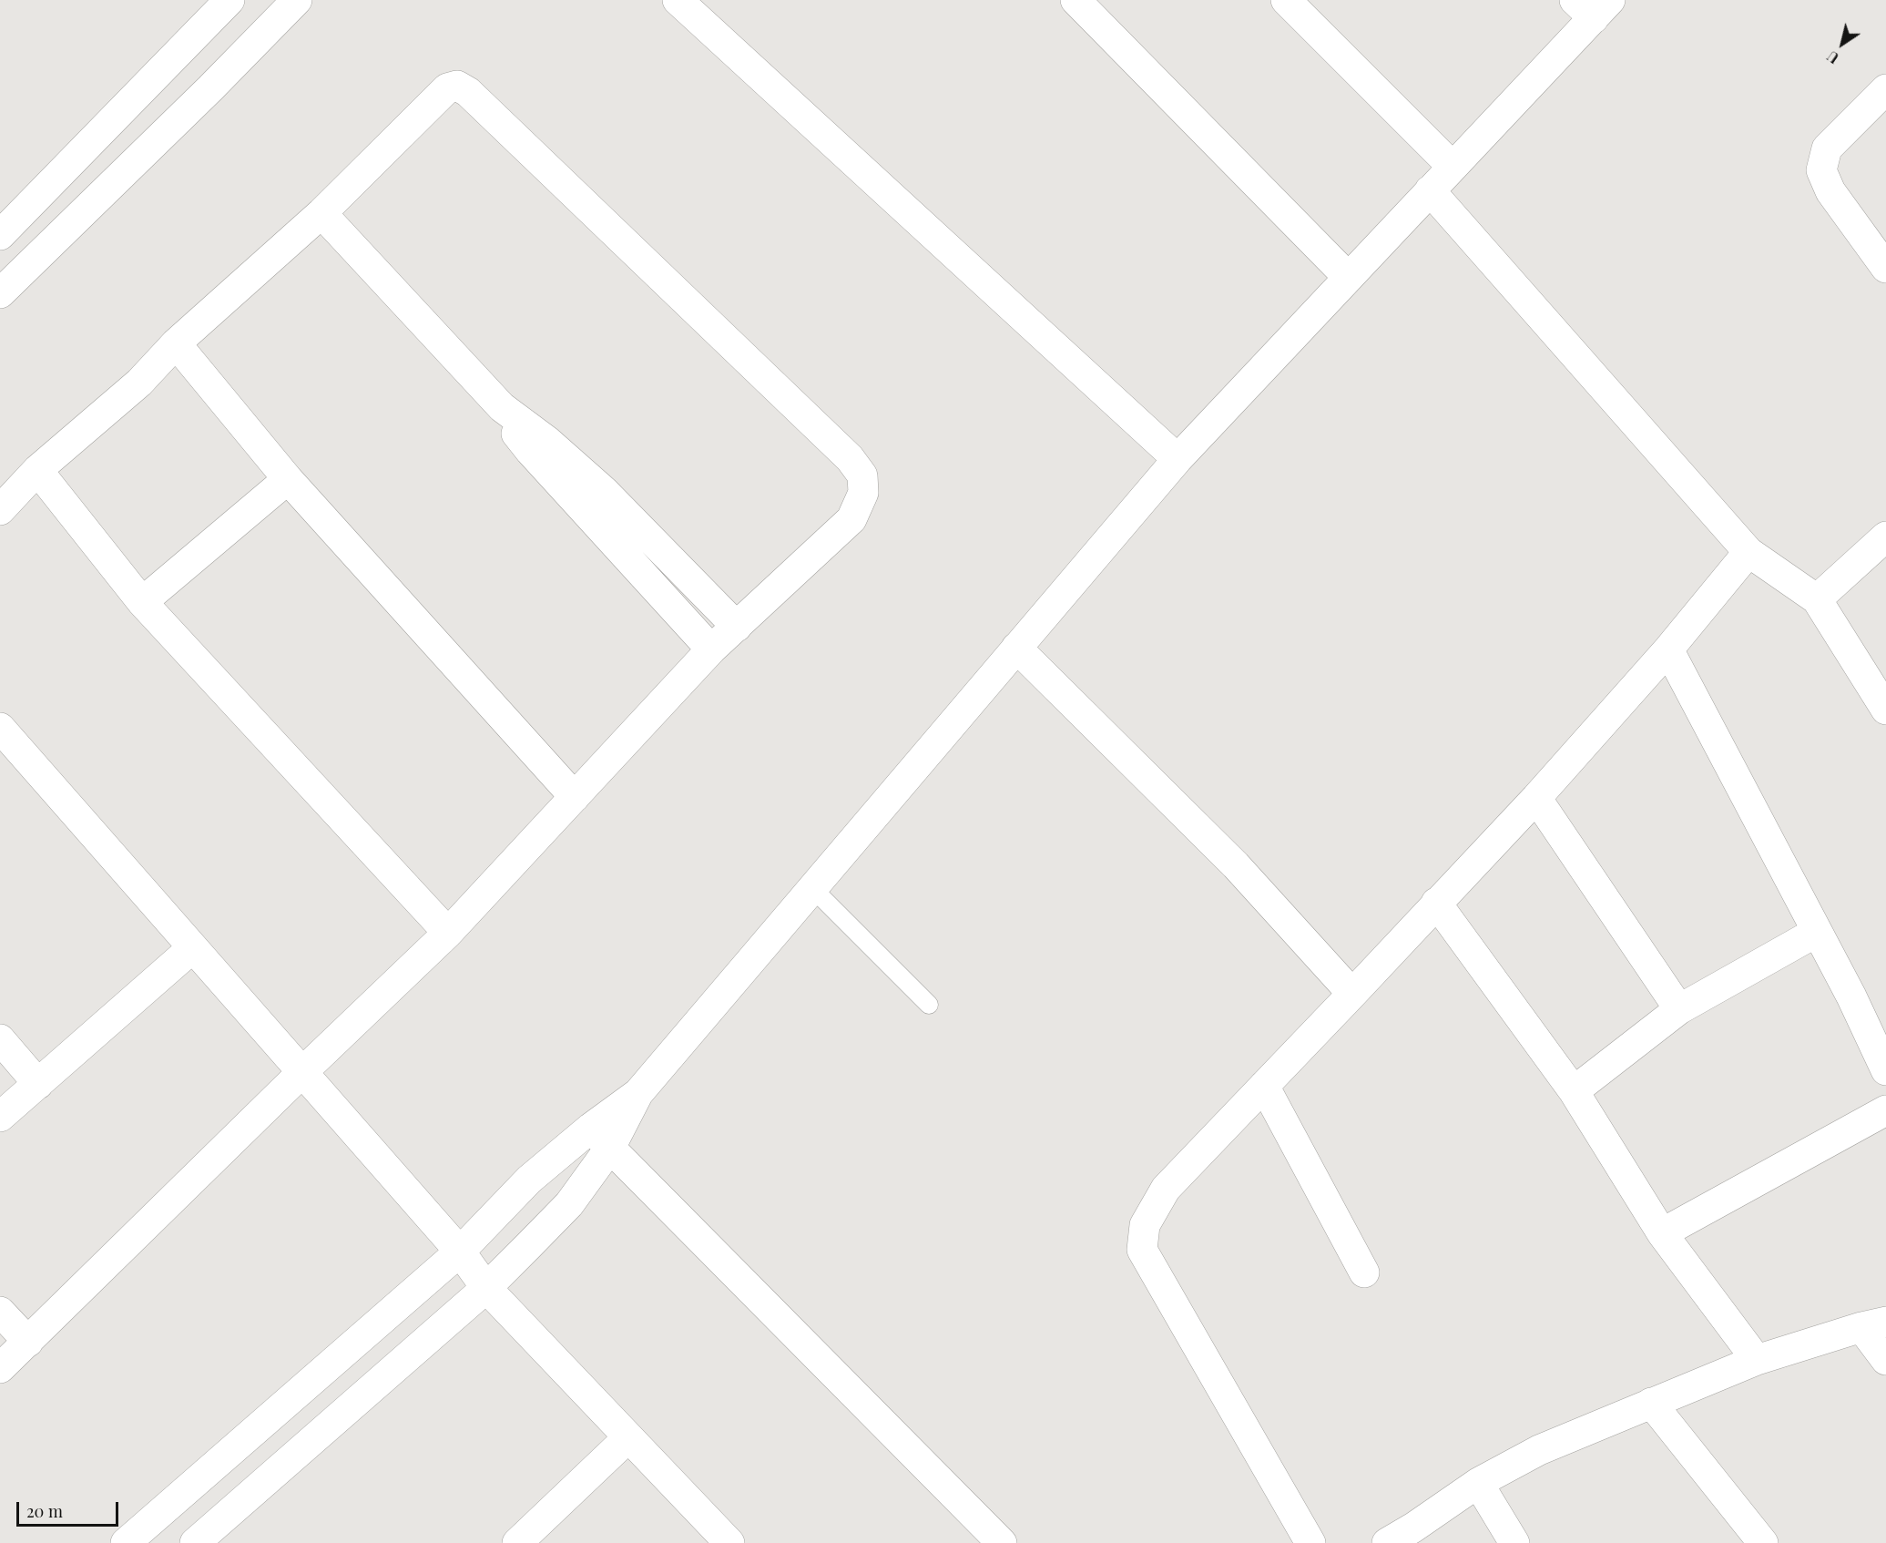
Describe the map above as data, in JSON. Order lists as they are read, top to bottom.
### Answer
{
  "scale_bar": "20 m",
  "north": "bottom left"
}
